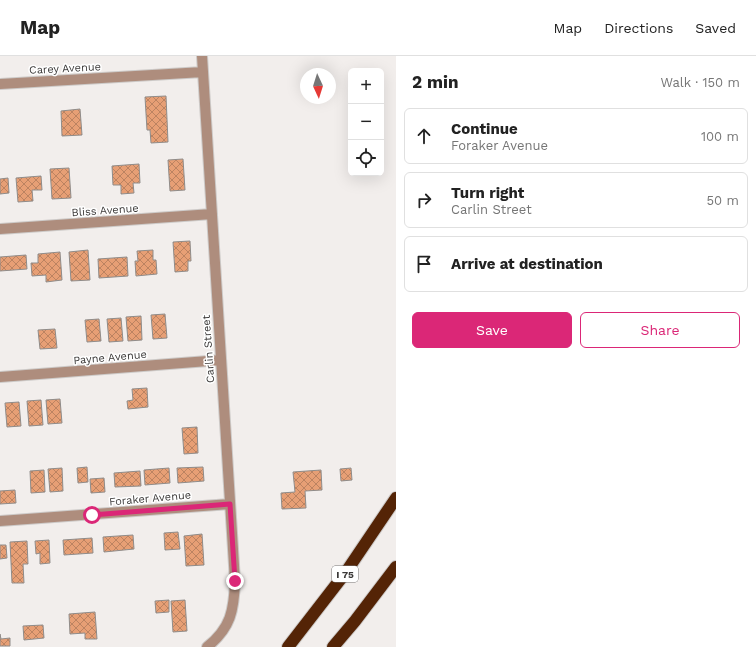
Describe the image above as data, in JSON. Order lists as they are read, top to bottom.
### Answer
{
  "streets": {
    "highway": ["I 75"],
    "street": [
      "Carey Avenue",
      "Bliss Avenue",
      "Carlin Street",
      "Payne Avenue",
      "Foraker Avenue"
    ]
  },
  "crossings": [
    ["Carey Avenue", "Carlin Street"],
    ["Bliss Avenue", "Carlin Street"],
    ["Carlin Street", "Payne Avenue"],
    ["Carlin Street", "Foraker Avenue"]
  ],
  "north": "bottom",
  "page": {
    "header": "Map",
    "nav": ["Map", "Directions", "Saved"],
    "heading": ["2 min", "Walk · 150 m"],
    "map_buttons": ["+", "−"],
    "list": [
      ["Continue", "Foraker Avenue", "100 m"],
      ["Turn right", "Carlin Street", "50 m"],
      "Arrive at destination"
    ],
    "buttons": ["Save", "Share"]
  }
}
